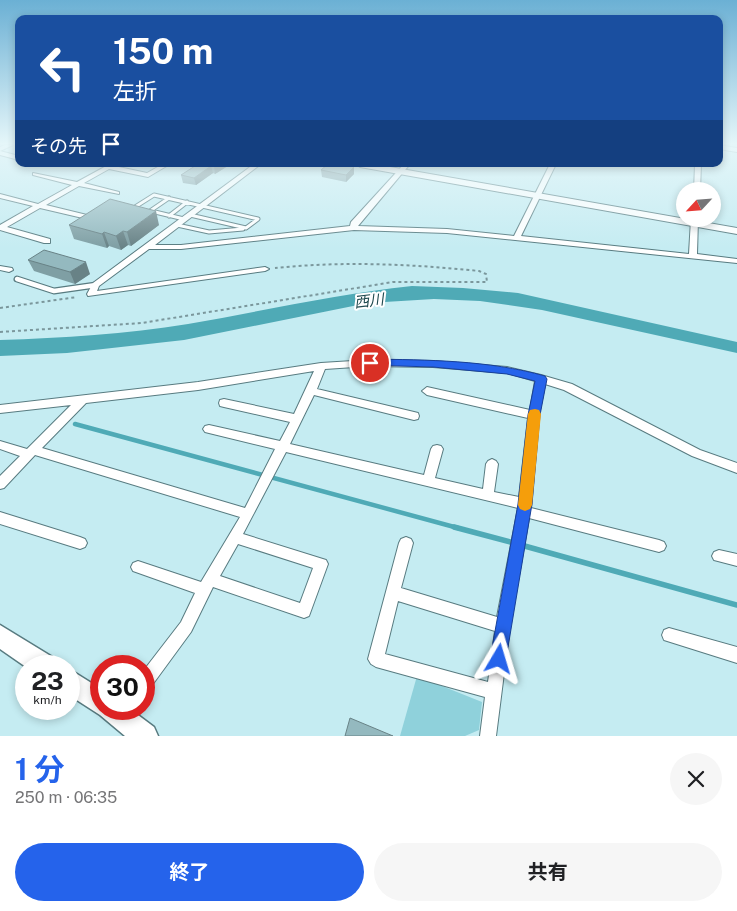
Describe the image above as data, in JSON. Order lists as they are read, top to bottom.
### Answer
{
  "water": ["西川"],
  "north": "bottom left",
  "page": {
    "turn": ["150 m", "左折"],
    "then": "その先",
    "speed": "23 km/h",
    "limit": "30",
    "heading": ["1 分", "250 m · 06:35"],
    "buttons": ["終了", "共有"]
  }
}
